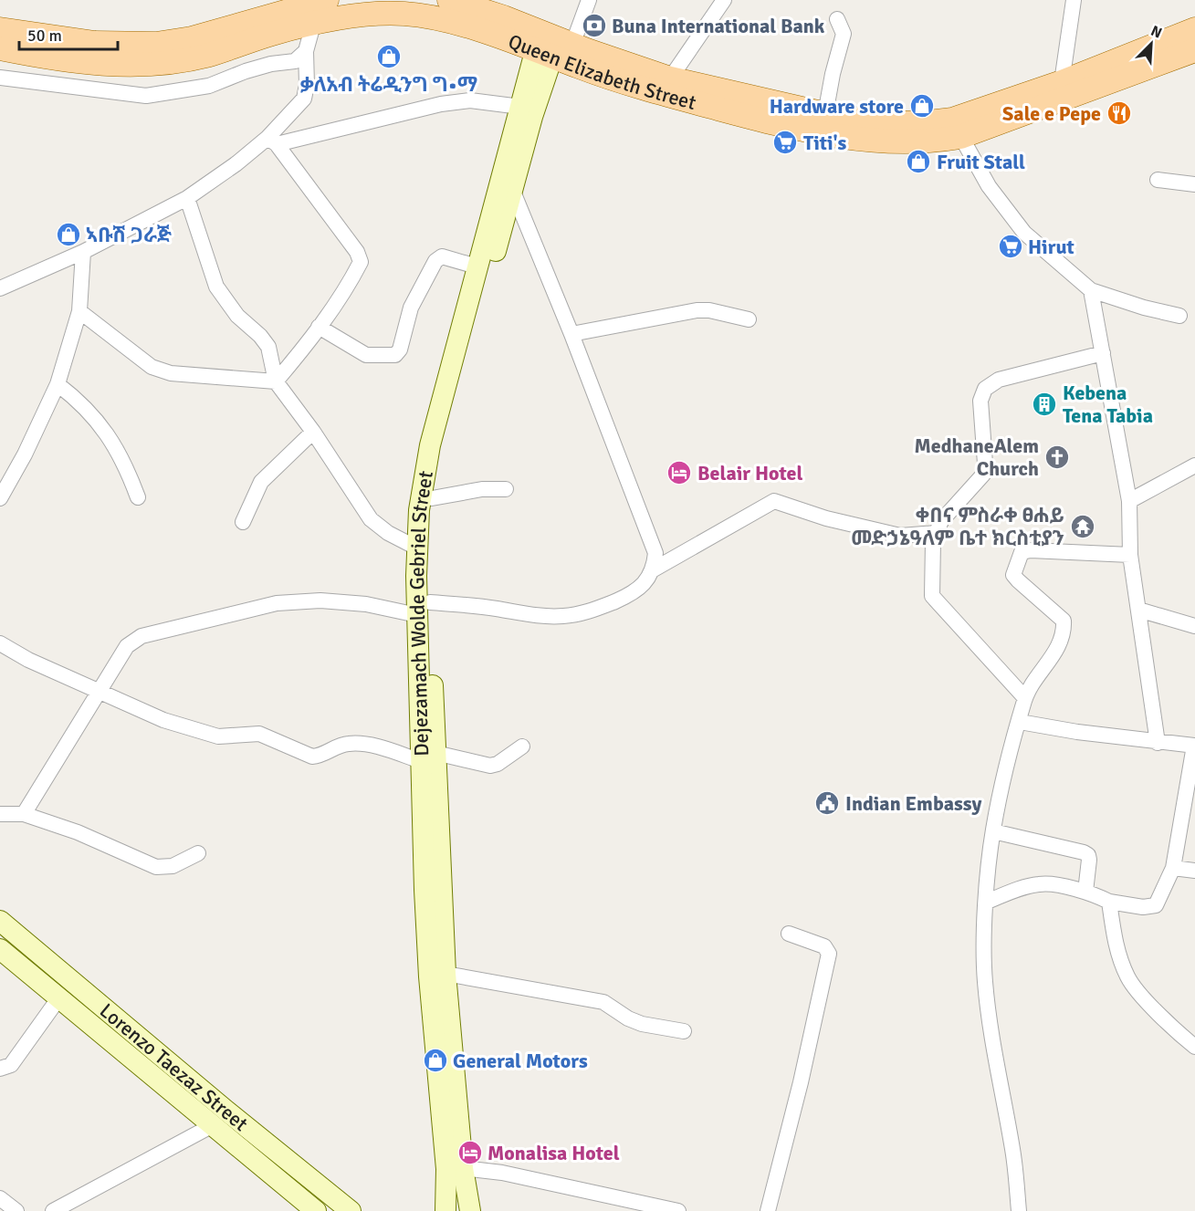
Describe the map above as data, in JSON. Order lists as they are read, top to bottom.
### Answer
{
  "streets": {
    "main road": ["Queen Elizabeth Street", "Dejezamach Wolde Gebriel Street", "Lorenzo Taezaz Street"]
  },
  "crossings": [
    ["Queen Elizabeth Street", "Dejezamach Wolde Gebriel Street"]
  ],
  "places": {
    "bank": ["Buna International Bank"],
    "shop": [
      "ቃለአብ ትሬዲንግ ግ•ማ",
      "Hardware store",
      "Fruit Stall",
      "ኣቡሽ ጋራጅ",
      "General Motors"
    ],
    "restaurant": ["Sale e Pepe"],
    "supermarket": ["Titi's", "Hirut"],
    "building": ["Kebena Tena Tabia"],
    "church": ["MedhaneAlem Church"],
    "hotel": ["Belair Hotel", "Monalisa Hotel"],
    "temple": ["ቀበና ምስራቀ ፀሐይ መድኃኔዓለም ቤተ ክርስቲያን"],
    "public building": ["Indian Embassy"]
  },
  "scale_bar": "50 m",
  "north": "top right"
}
